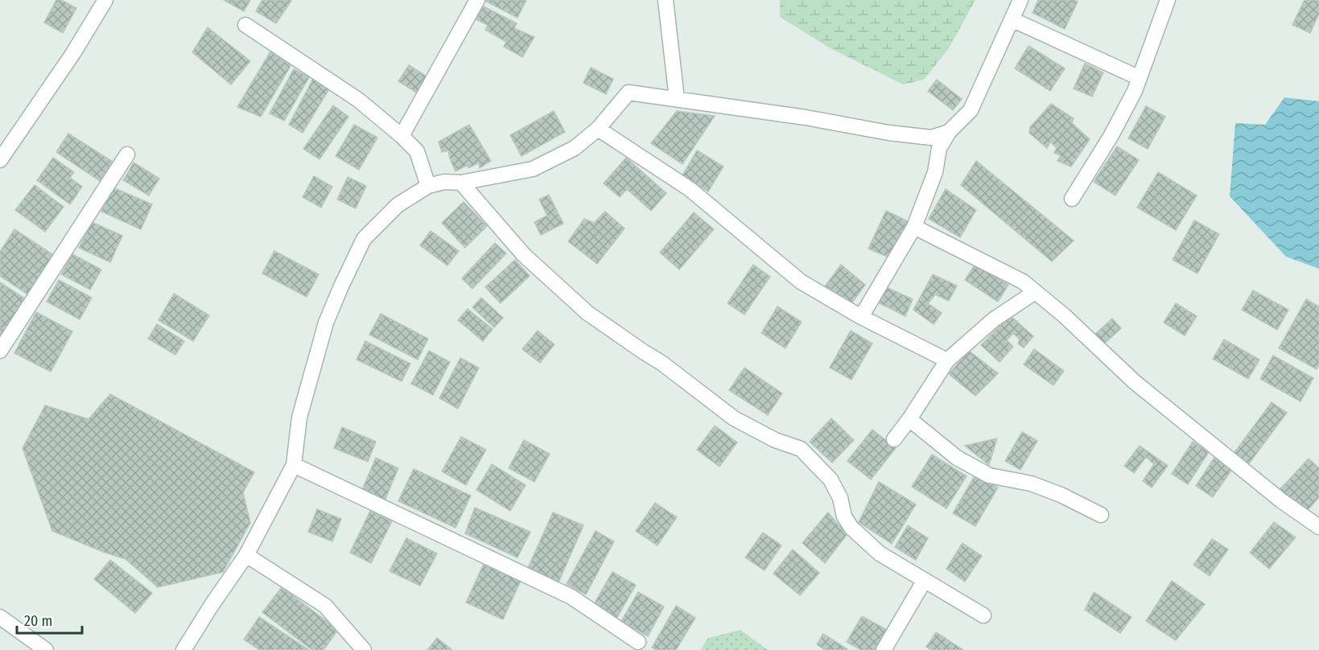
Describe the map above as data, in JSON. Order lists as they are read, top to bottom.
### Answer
{
  "scale_bar": "20 m"
}
